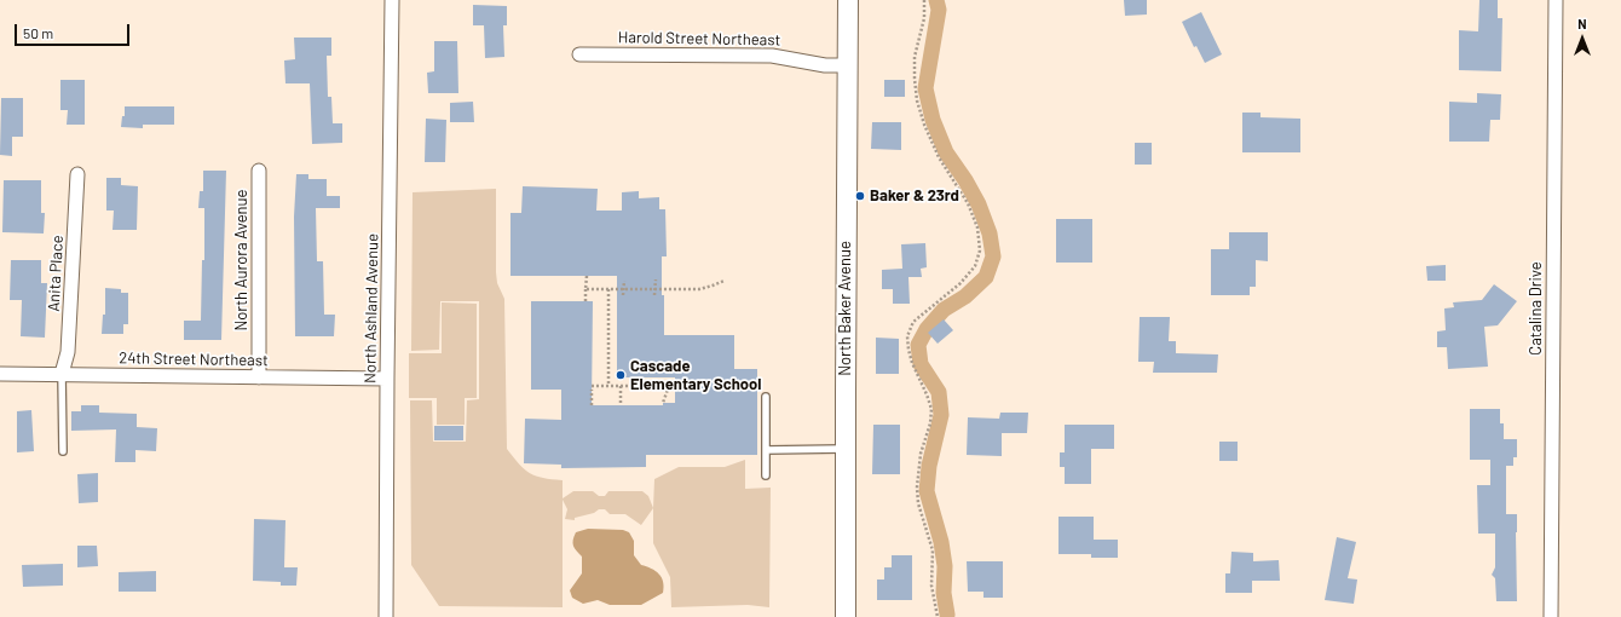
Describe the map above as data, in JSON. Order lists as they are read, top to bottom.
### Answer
{
  "streets": {
    "main road": ["North Baker Avenue"],
    "street": [
      "Harold Street Northeast",
      "North Aurora Avenue",
      "Anita Place",
      "North Ashland Avenue",
      "Catalina Drive",
      "24th Street Northeast"
    ]
  },
  "crossings": [
    ["Harold Street Northeast", "North Baker Avenue"],
    ["North Aurora Avenue", "24th Street Northeast"],
    ["Anita Place", "24th Street Northeast"],
    ["North Ashland Avenue", "24th Street Northeast"]
  ],
  "places": ["Baker & 23rd", "Cascade Elementary School"],
  "scale_bar": "50 m",
  "north": "top"
}
